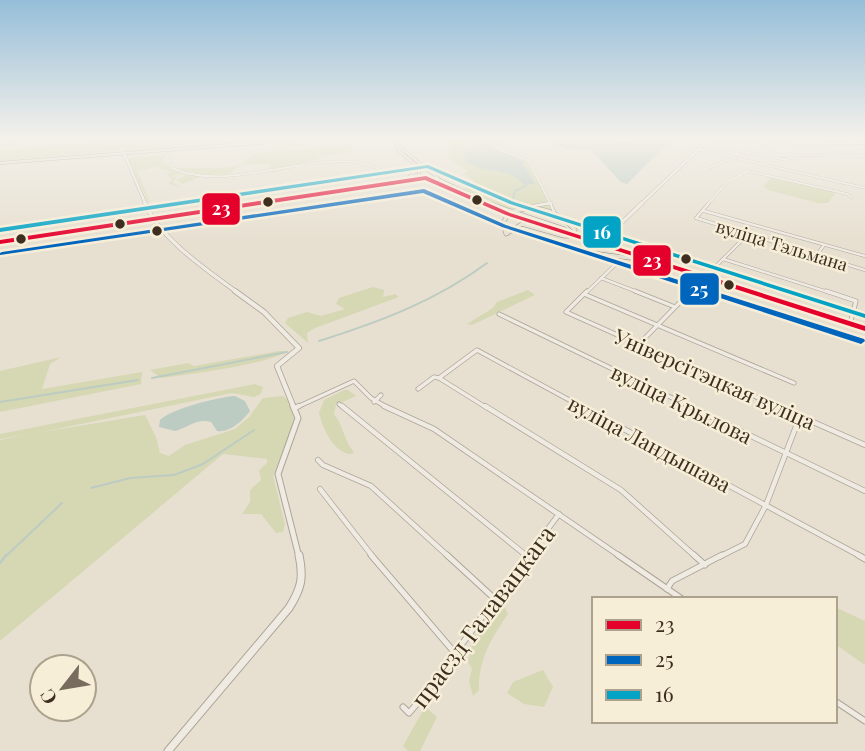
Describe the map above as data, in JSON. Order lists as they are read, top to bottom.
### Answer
{
  "streets": {
    "street": [
      "вуліца Тэльмана",
      "Універсітэцкая вуліца",
      "вуліца Крылова",
      "вуліца Ландышава",
      "праезд Галавацкага"
    ]
  },
  "lines": ["transit line 16", "transit line 23", "transit line 25"],
  "legend": ["23", "25", "16"],
  "north": "bottom left"
}
